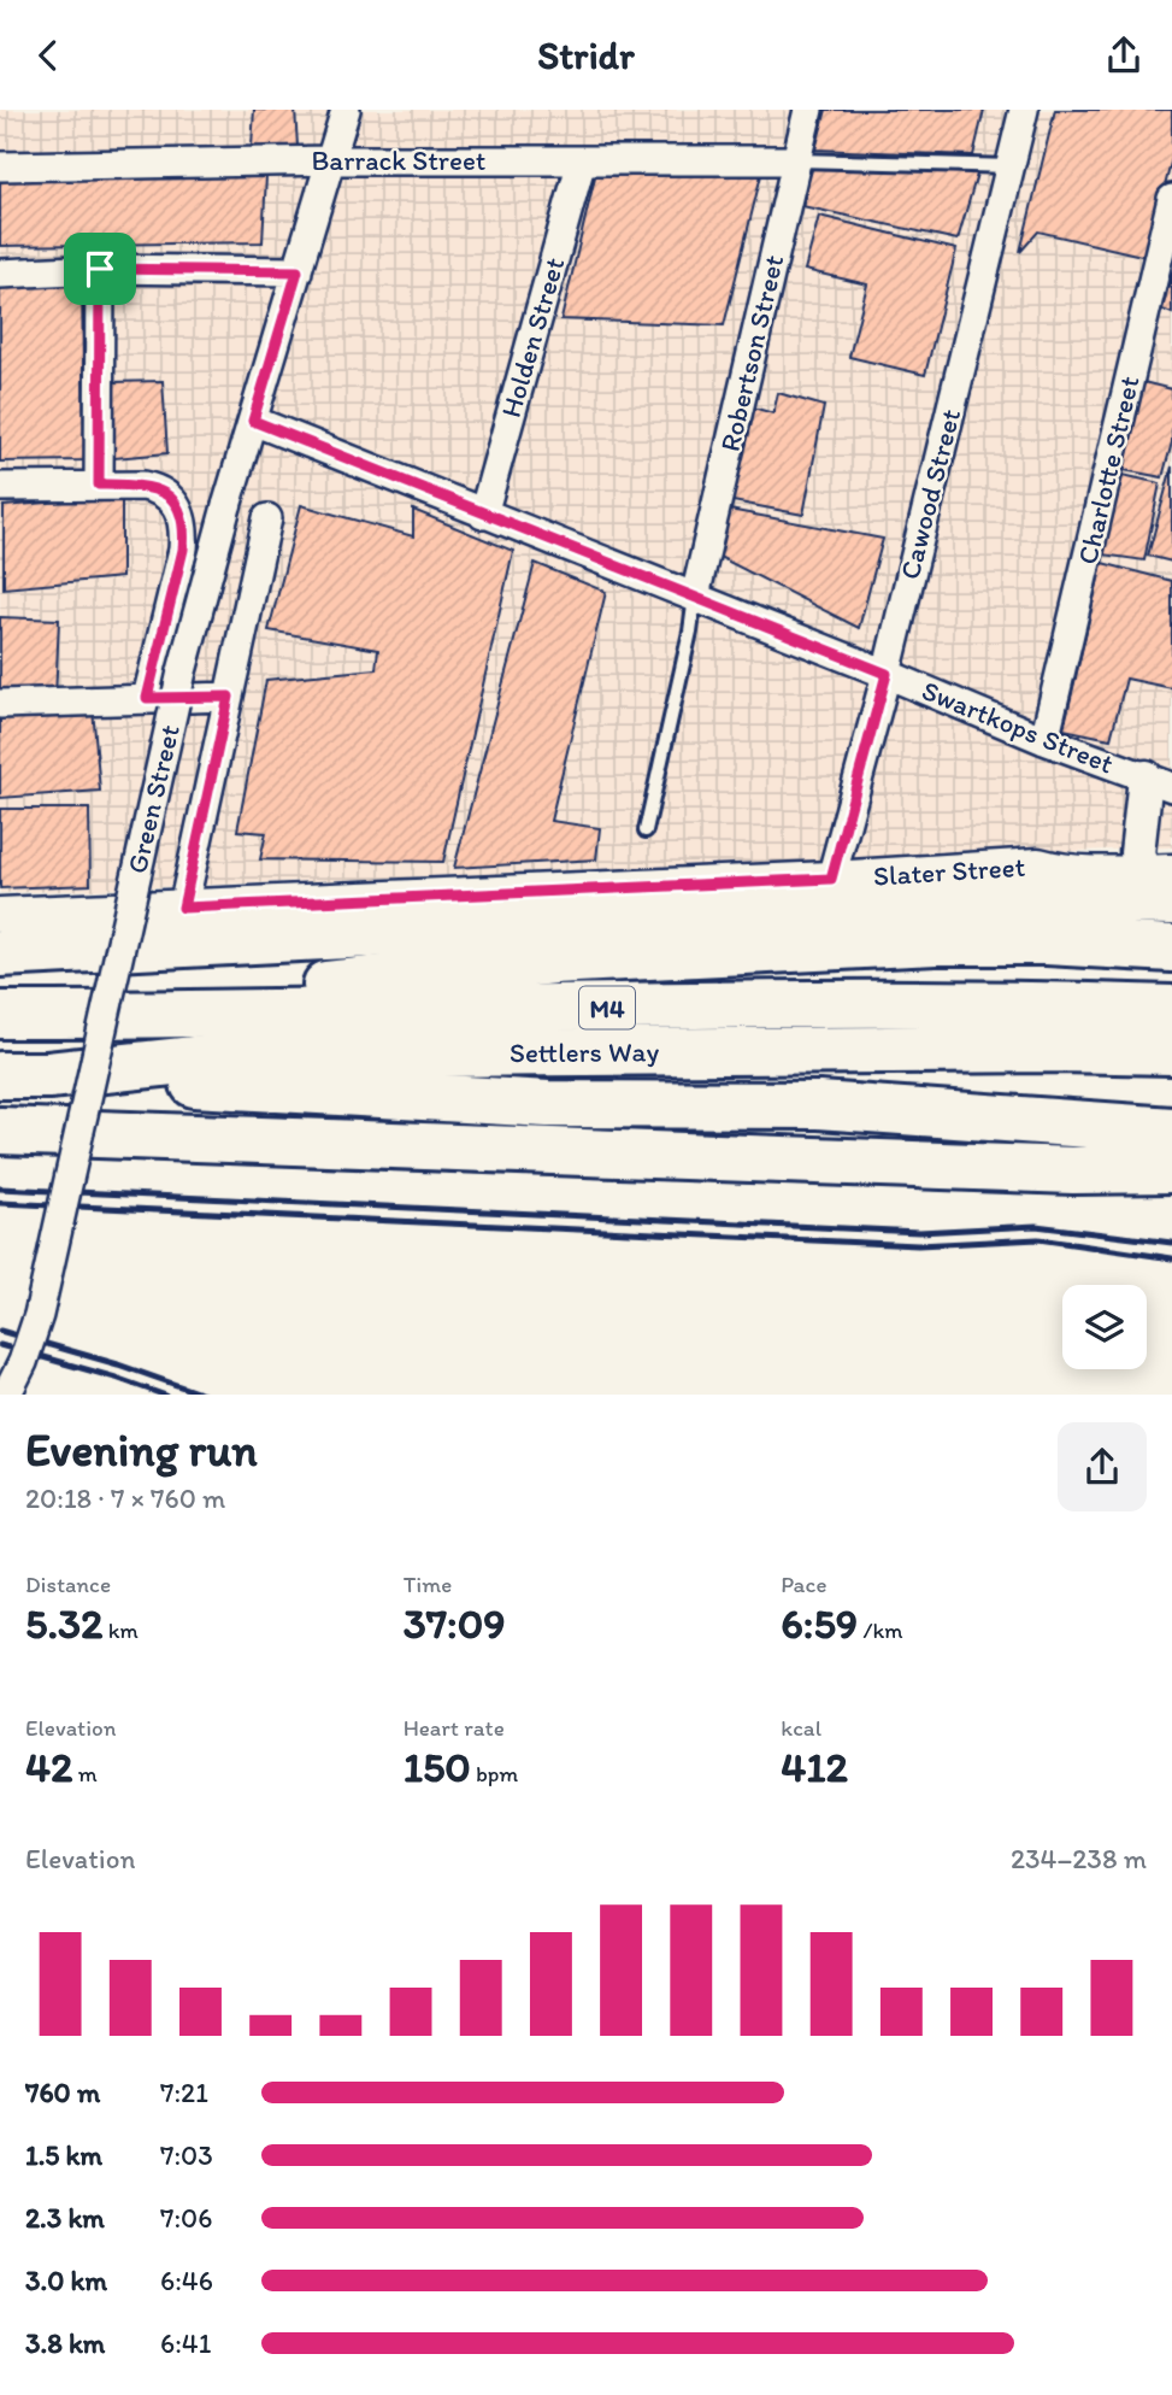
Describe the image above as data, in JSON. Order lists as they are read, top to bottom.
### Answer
{
  "streets": {
    "highway": ["M4", "Settlers Way"],
    "street": [
      "Barrack Street",
      "Holden Street",
      "Robertson Street",
      "Charlotte Street",
      "Cawood Street",
      "Swartkops Street",
      "Green Street",
      "Slater Street"
    ]
  },
  "crossings": [
    ["Barrack Street", "Holden Street"],
    ["Barrack Street", "Robertson Street"],
    ["Barrack Street", "Green Street"],
    ["Holden Street", "Swartkops Street"],
    ["Robertson Street", "Swartkops Street"],
    ["Charlotte Street", "Swartkops Street"],
    ["Cawood Street", "Swartkops Street"],
    ["Cawood Street", "Slater Street"],
    ["Swartkops Street", "Green Street"],
    ["Green Street", "Slater Street"]
  ],
  "page": {
    "header": "Stridr",
    "heading": ["Evening run", "20:18 · 7 × 760 m"],
    "stats": [
      ["Distance", "5.32 km"],
      ["Time", "37:09"],
      ["Pace", "6:59 /km"],
      ["Elevation", "42 m"],
      ["Heart rate", "150 bpm"],
      ["kcal", "412"]
    ],
    "chart": ["Elevation", "234–238 m"],
    "list": [
      {
        "name": "760 m",
        "note": "7:21"
      },
      {
        "name": "1.5 km",
        "note": "7:03"
      },
      {
        "name": "2.3 km",
        "note": "7:06"
      },
      {
        "name": "3.0 km",
        "note": "6:46"
      },
      {
        "name": "3.8 km",
        "note": "6:41"
      }
    ]
  }
}
